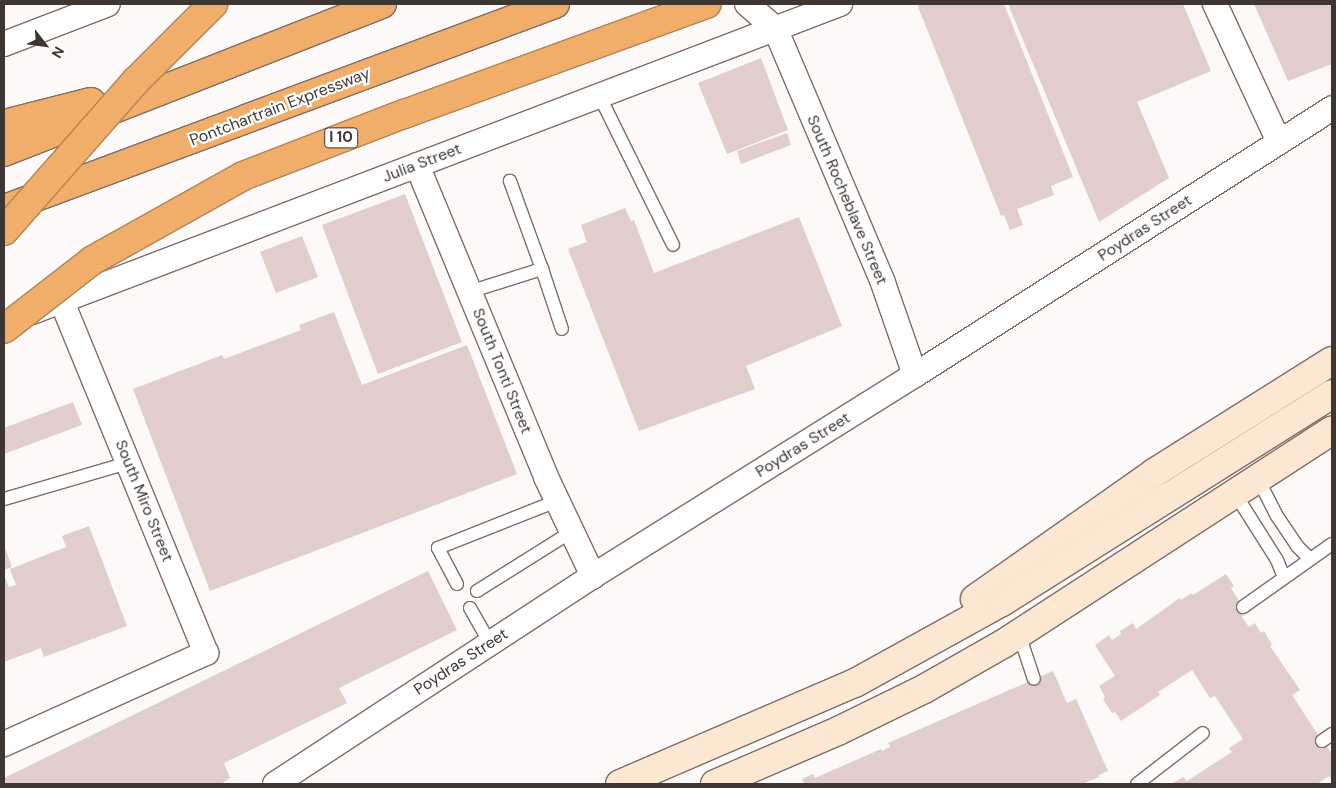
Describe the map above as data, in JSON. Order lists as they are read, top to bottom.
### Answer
{
  "streets": {
    "highway": ["Pontchartrain Expressway", "I 10"],
    "street": [
      "Julia Street",
      "South Rocheblave Street",
      "Poydras Street",
      "South Tonti Street",
      "South Miro Street"
    ]
  },
  "crossings": [
    ["Julia Street", "South Rocheblave Street"],
    ["Julia Street", "South Tonti Street"],
    ["Julia Street", "South Miro Street"],
    ["South Rocheblave Street", "Poydras Street"],
    ["Poydras Street", "South Tonti Street"]
  ],
  "north": "bottom right"
}
